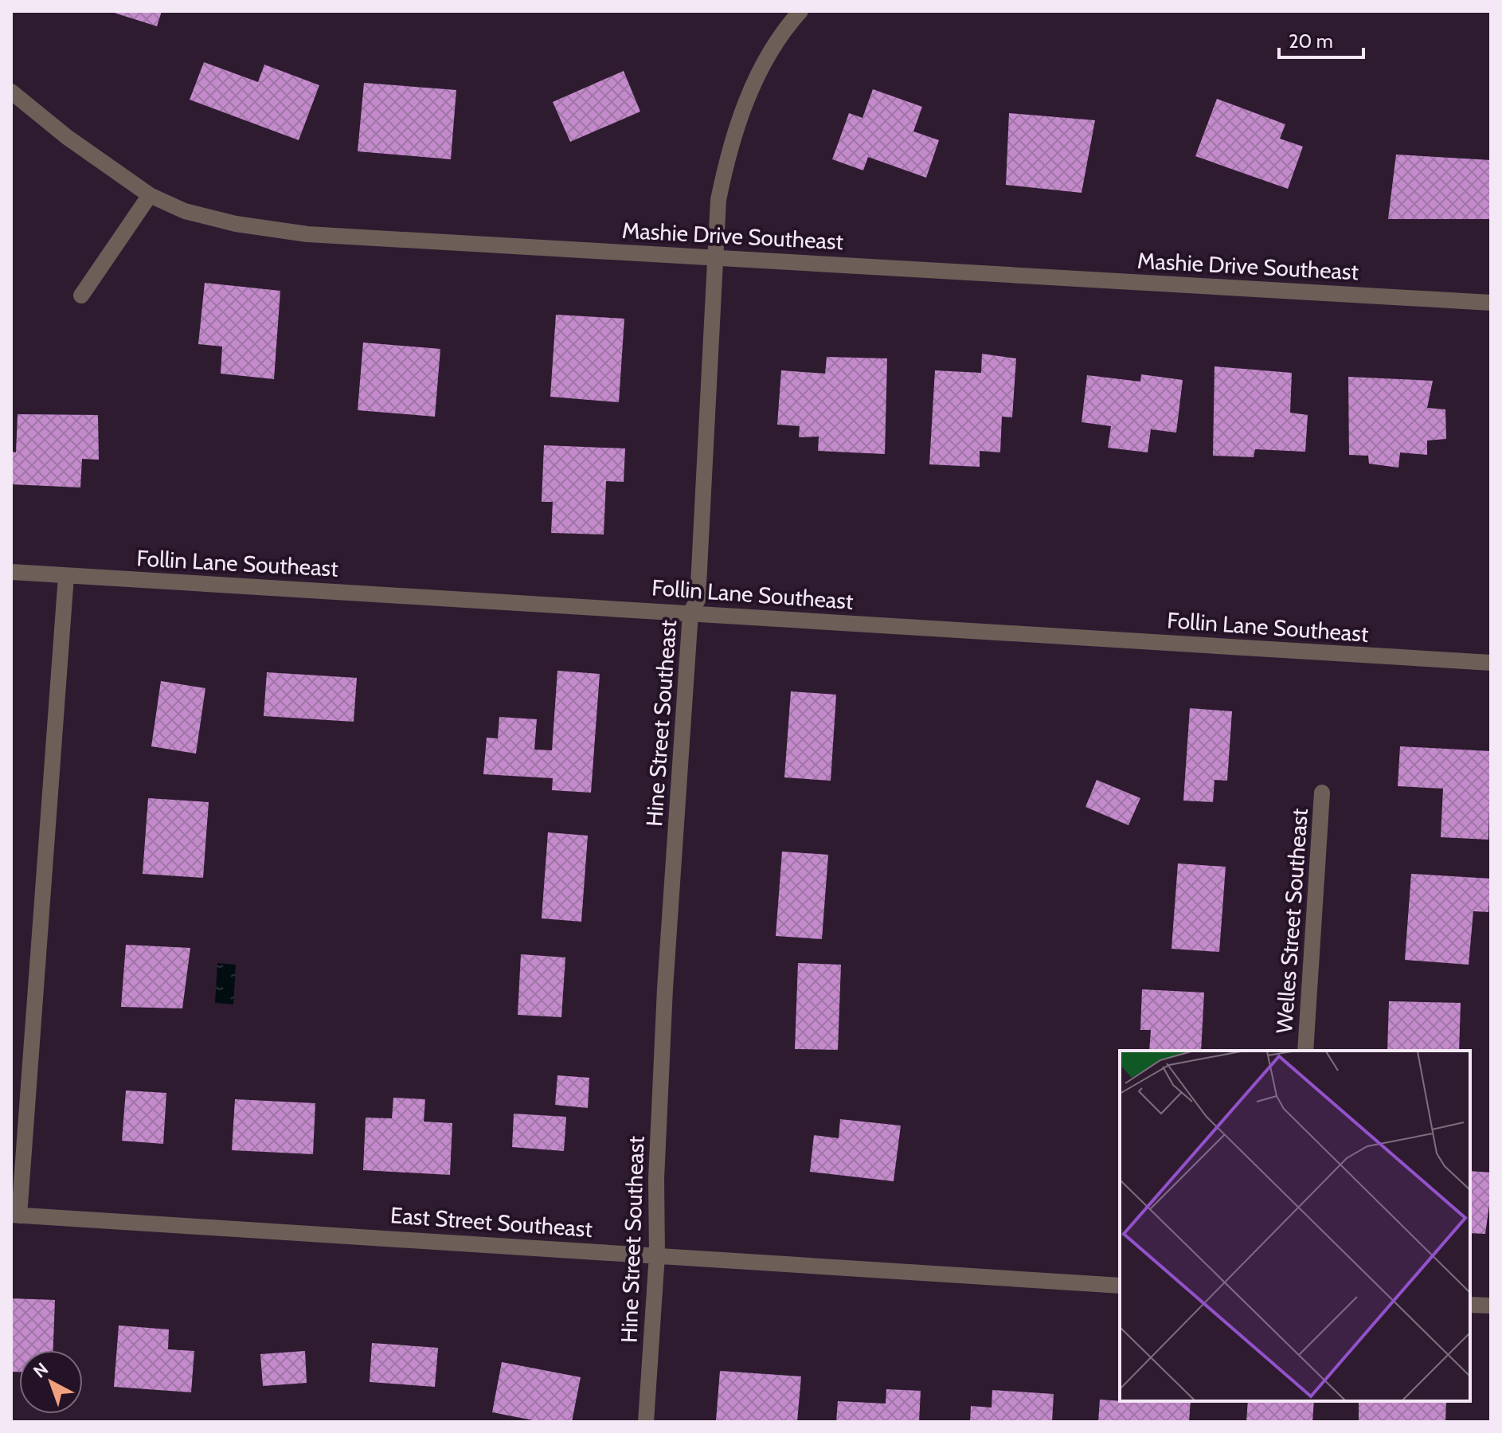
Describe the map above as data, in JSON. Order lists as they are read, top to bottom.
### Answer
{
  "streets": {
    "street": [
      "Mashie Drive Southeast",
      "Follin Lane Southeast",
      "Hine Street Southeast",
      "Welles Street Southeast",
      "East Street Southeast"
    ]
  },
  "crossings": [
    ["Mashie Drive Southeast", "Hine Street Southeast"],
    ["Follin Lane Southeast", "Hine Street Southeast"],
    ["Hine Street Southeast", "East Street Southeast"]
  ],
  "scale_bar": "20 m",
  "north": "top left"
}
